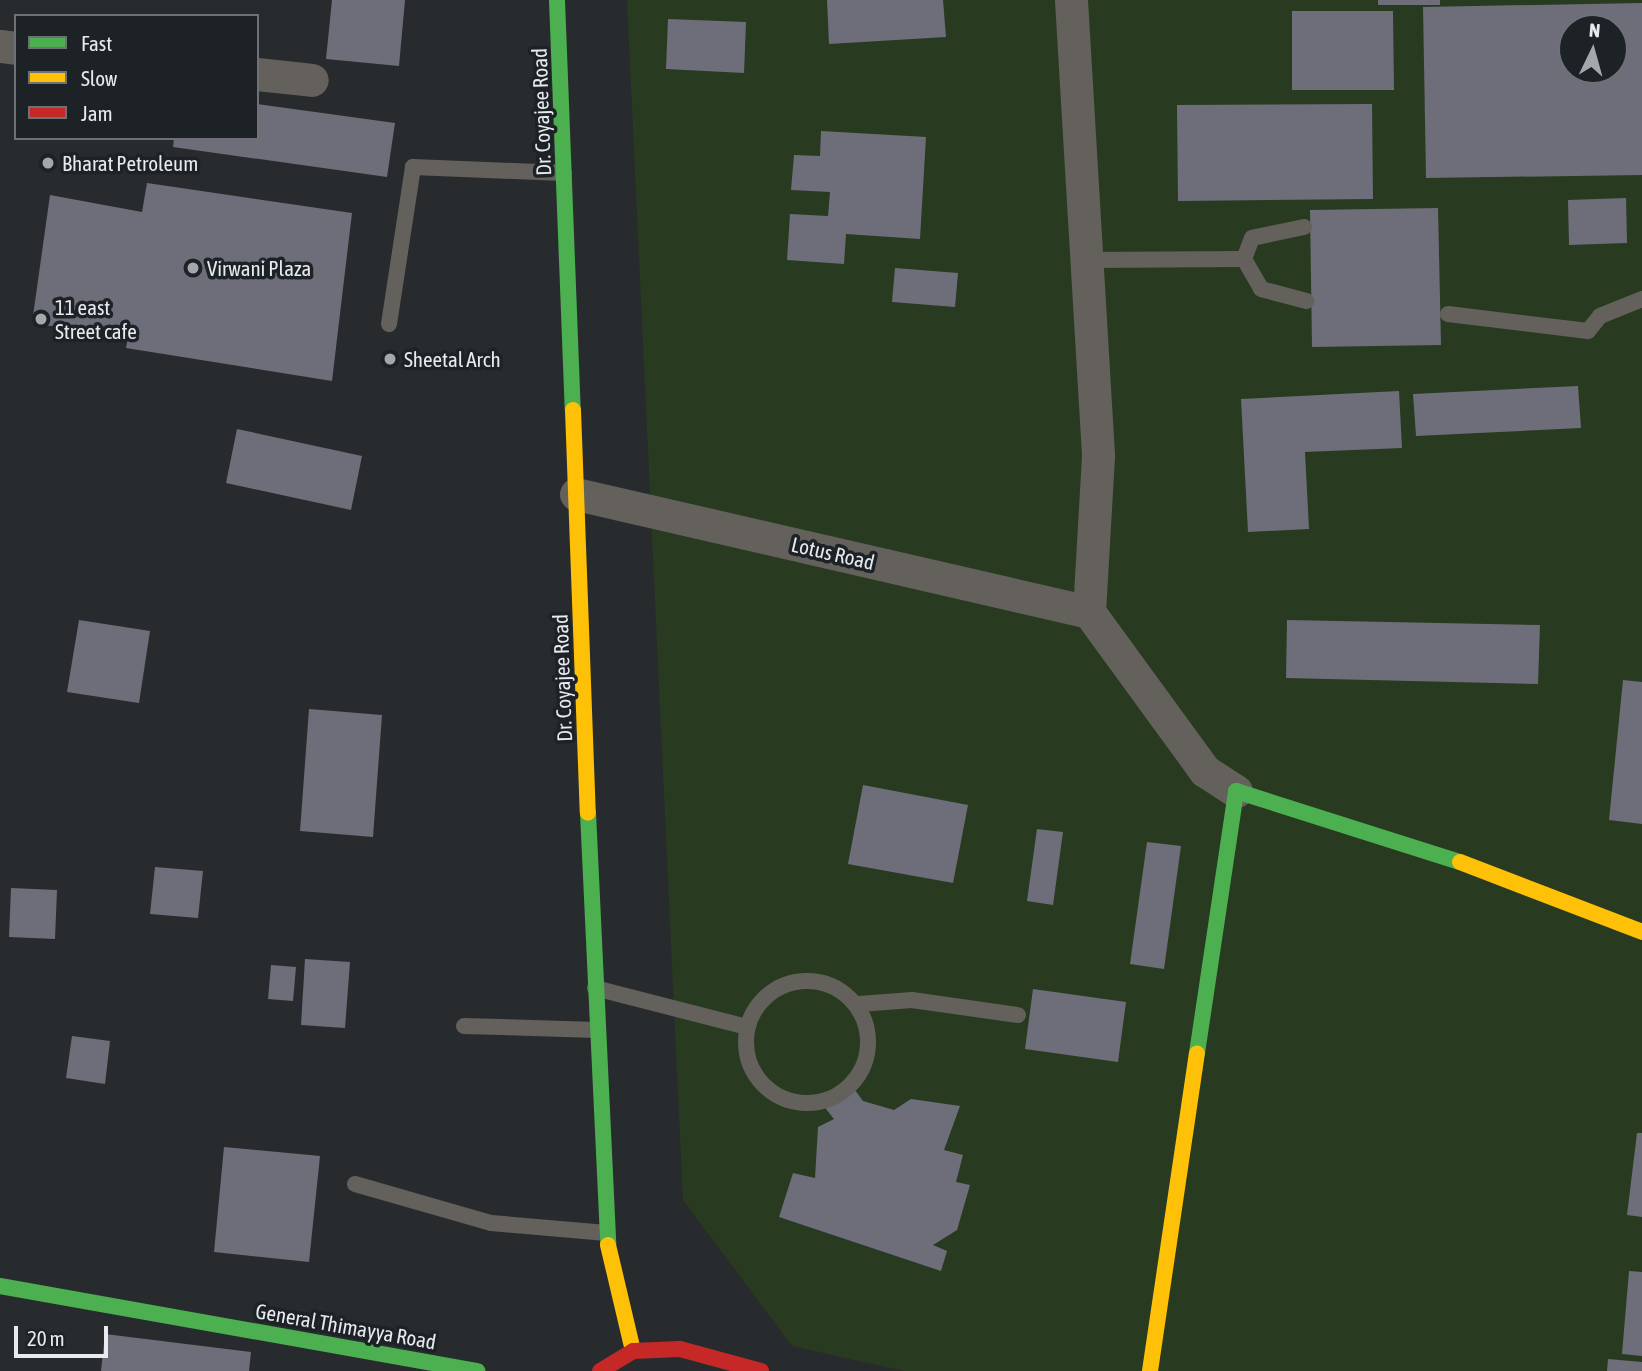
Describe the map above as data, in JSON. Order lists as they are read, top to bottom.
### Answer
{
  "streets": {
    "street": ["Dr. Coyajee Road", "Lotus Road", "General Thimayya Road"]
  },
  "crossings": [
    ["Dr. Coyajee Road", "Lotus Road"]
  ],
  "places": [
    "Bharat Petroleum",
    "Virwani Plaza",
    "11 east Street cafe",
    "Sheetal Arch"
  ],
  "legend": ["Fast", "Slow", "Jam"],
  "scale_bar": "20 m",
  "north": "top"
}
